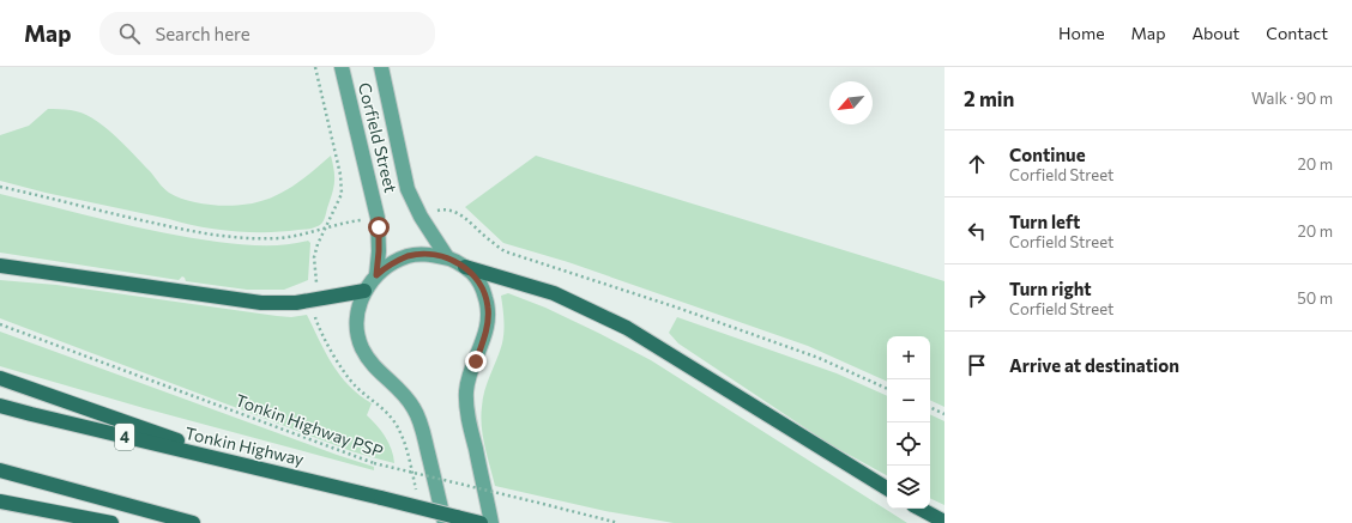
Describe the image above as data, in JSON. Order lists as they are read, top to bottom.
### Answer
{
  "streets": {
    "highway": ["4", "Tonkin Highway"],
    "main road": ["Corfield Street"],
    "path": ["Tonkin Highway PSP"]
  },
  "north": "bottom left",
  "page": {
    "header": "Map",
    "search": "Search here",
    "nav": [
      "Home",
      "Map",
      "About",
      "Contact"
    ],
    "heading": ["2 min", "Walk · 90 m"],
    "list": [
      ["Continue", "Corfield Street", "20 m"],
      ["Turn left", "Corfield Street", "20 m"],
      ["Turn right", "Corfield Street", "50 m"],
      "Arrive at destination"
    ],
    "map_buttons": ["+", "−"]
  }
}
